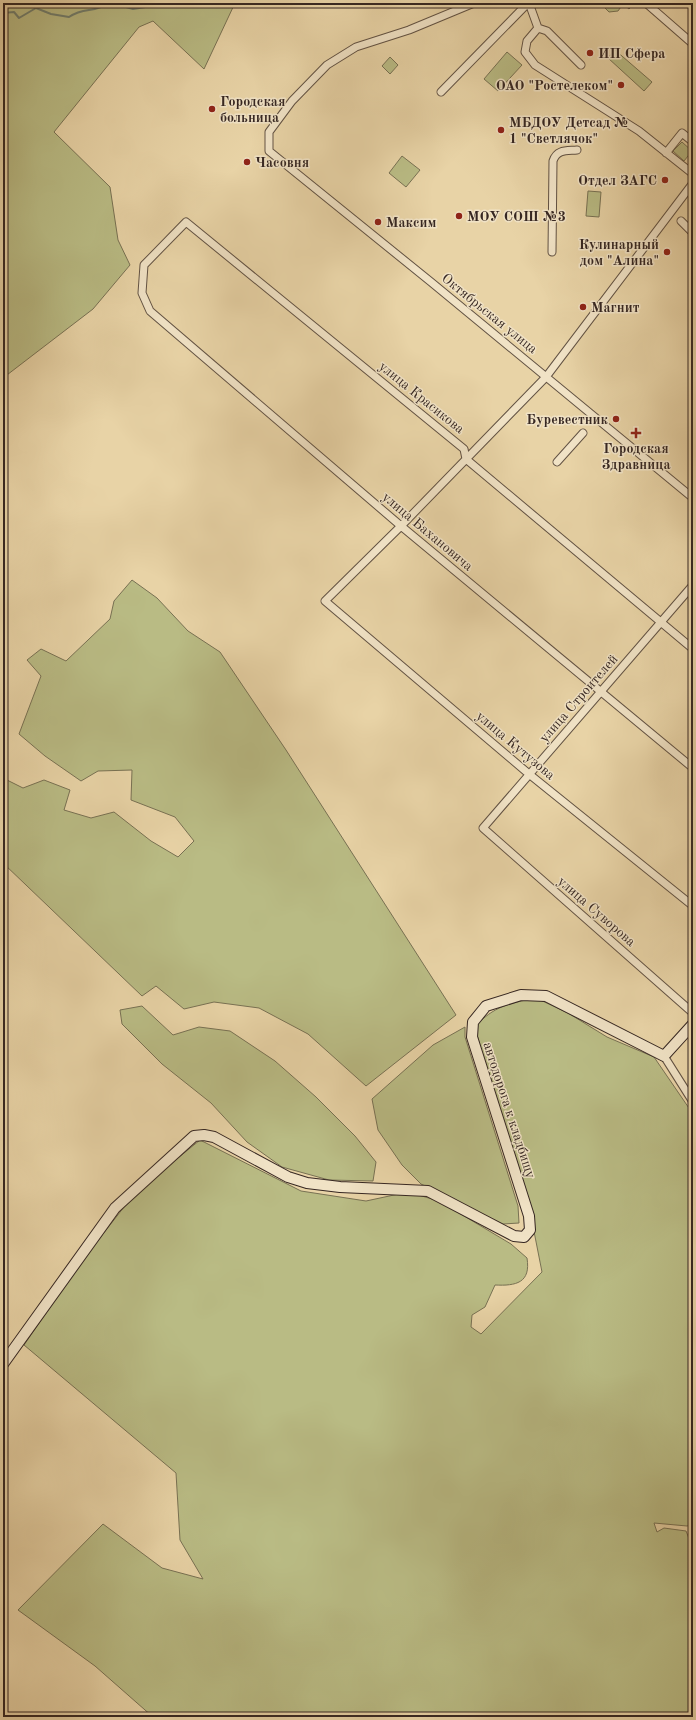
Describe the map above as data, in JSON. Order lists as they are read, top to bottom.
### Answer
{
  "streets": {
    "street": [
      "Октябрьская улица",
      "улица Красикова",
      "улица Бахановича",
      "улица Строителей",
      "улица Кутузова",
      "улица Суворова",
      "автодорога к кладбищу"
    ]
  },
  "crossings": [
    ["улица Красикова", "улица Бахановича"],
    ["улица Красикова", "улица Строителей"],
    ["улица Бахановича", "улица Строителей"],
    ["улица Бахановича", "улица Кутузова"],
    ["улица Строителей", "улица Кутузова"],
    ["улица Строителей", "улица Суворова"]
  ],
  "places": {
    "other": [
      "ИП Сфера",
      "ОАО \"Ростелеком\"",
      "Городская больница",
      "МБДОУ Детсад № 1 \"Светлячок\"",
      "Часовня",
      "Отдел ЗАГС",
      "МОУ СОШ №3",
      "Максим",
      "Кулинарный дом \"Алина\"",
      "Магнит",
      "Буревестник"
    ],
    "health": ["Городская Здравница"]
  }
}
